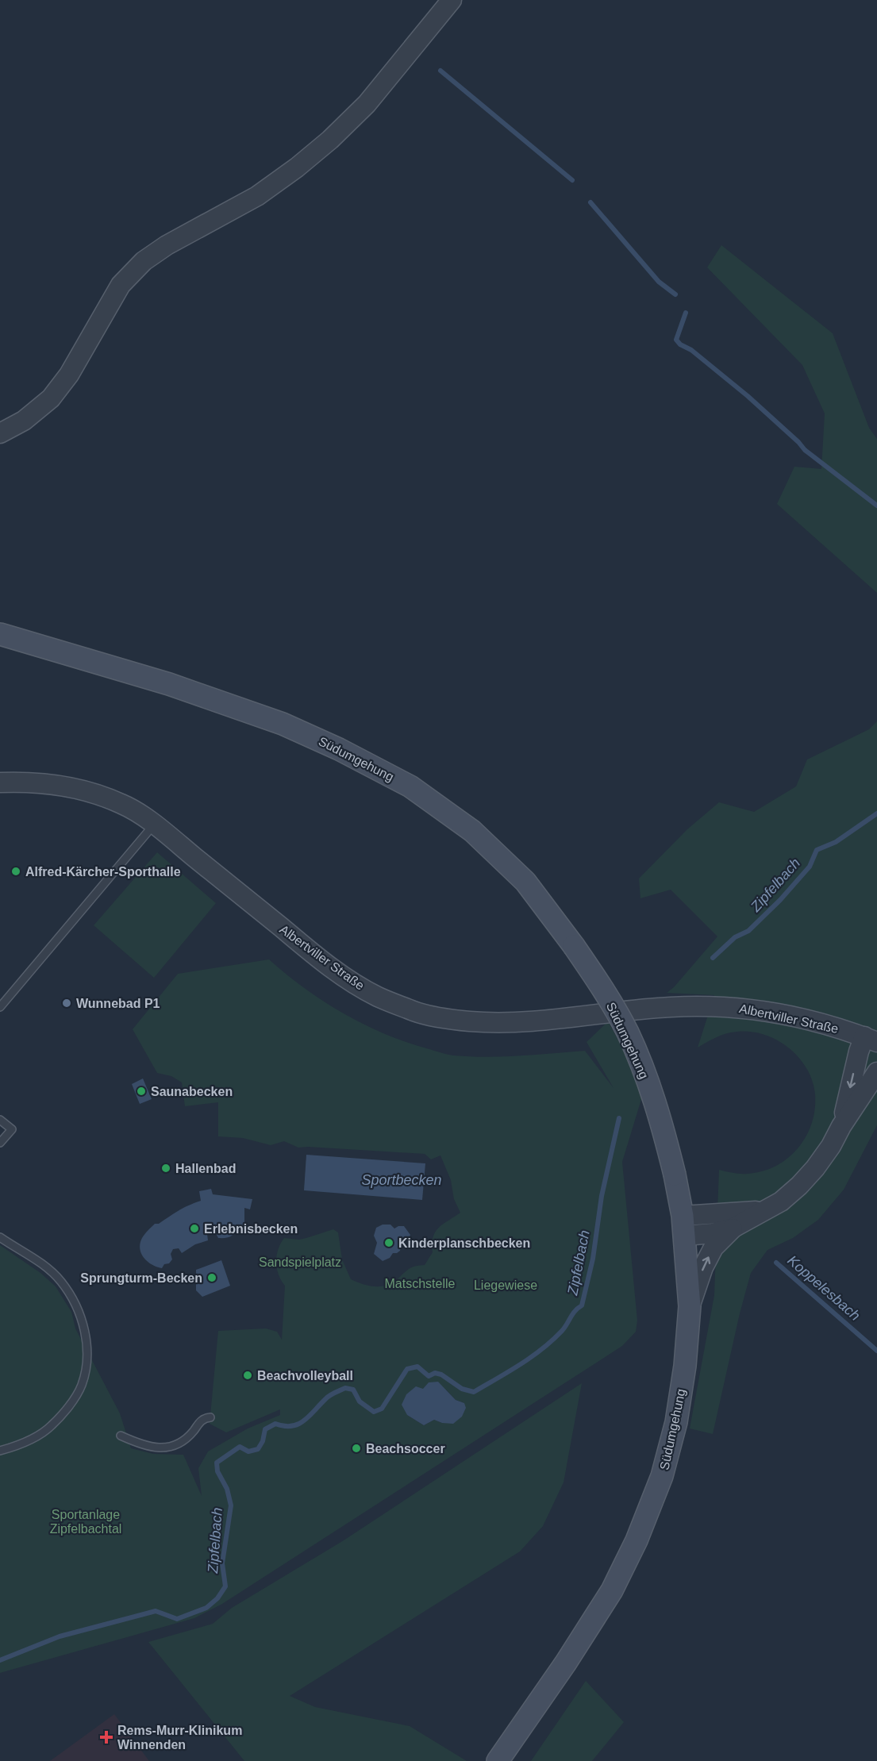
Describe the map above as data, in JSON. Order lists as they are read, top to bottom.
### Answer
{
  "streets": {
    "main road": ["Südumgehung"],
    "street": ["Albertviller Straße"]
  },
  "water": ["Zipfelbach", "Sportbecken", "Koppelesbach"],
  "parks": [
    "Sandspielplatz",
    "Matschstelle",
    "Liegewiese",
    "Sportanlage Zipfelbachtal"
  ],
  "places": {
    "other": [
      "Alfred-Kärcher-Sporthalle",
      "Wunnebad P1",
      "Saunabecken",
      "Hallenbad",
      "Erlebnisbecken",
      "Kinderplanschbecken",
      "Sprungturm-Becken",
      "Beachvolleyball",
      "Beachsoccer"
    ],
    "health": ["Rems-Murr-Klinikum Winnenden"]
  }
}
